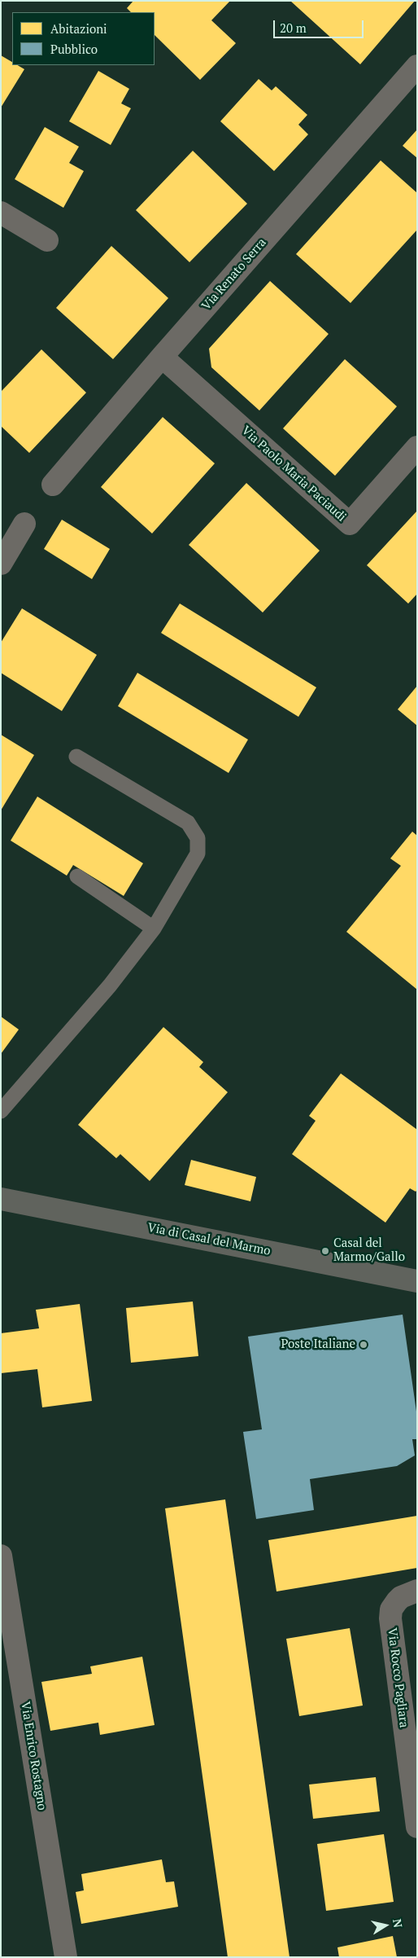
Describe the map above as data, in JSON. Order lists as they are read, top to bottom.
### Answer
{
  "streets": {
    "main road": ["Via di Casal del Marmo"],
    "street": [
      "Via Renato Serra",
      "Via Paolo Maria Paciaudi",
      "Via Rocco Pagliara",
      "Via Enrico Rostagno"
    ]
  },
  "crossings": [
    ["Via Renato Serra", "Via Paolo Maria Paciaudi"]
  ],
  "places": ["Casal del Marmo/Gallo", "Poste Italiane"],
  "legend": ["Abitazioni", "Pubblico"],
  "scale_bar": "20 m",
  "north": "right"
}
